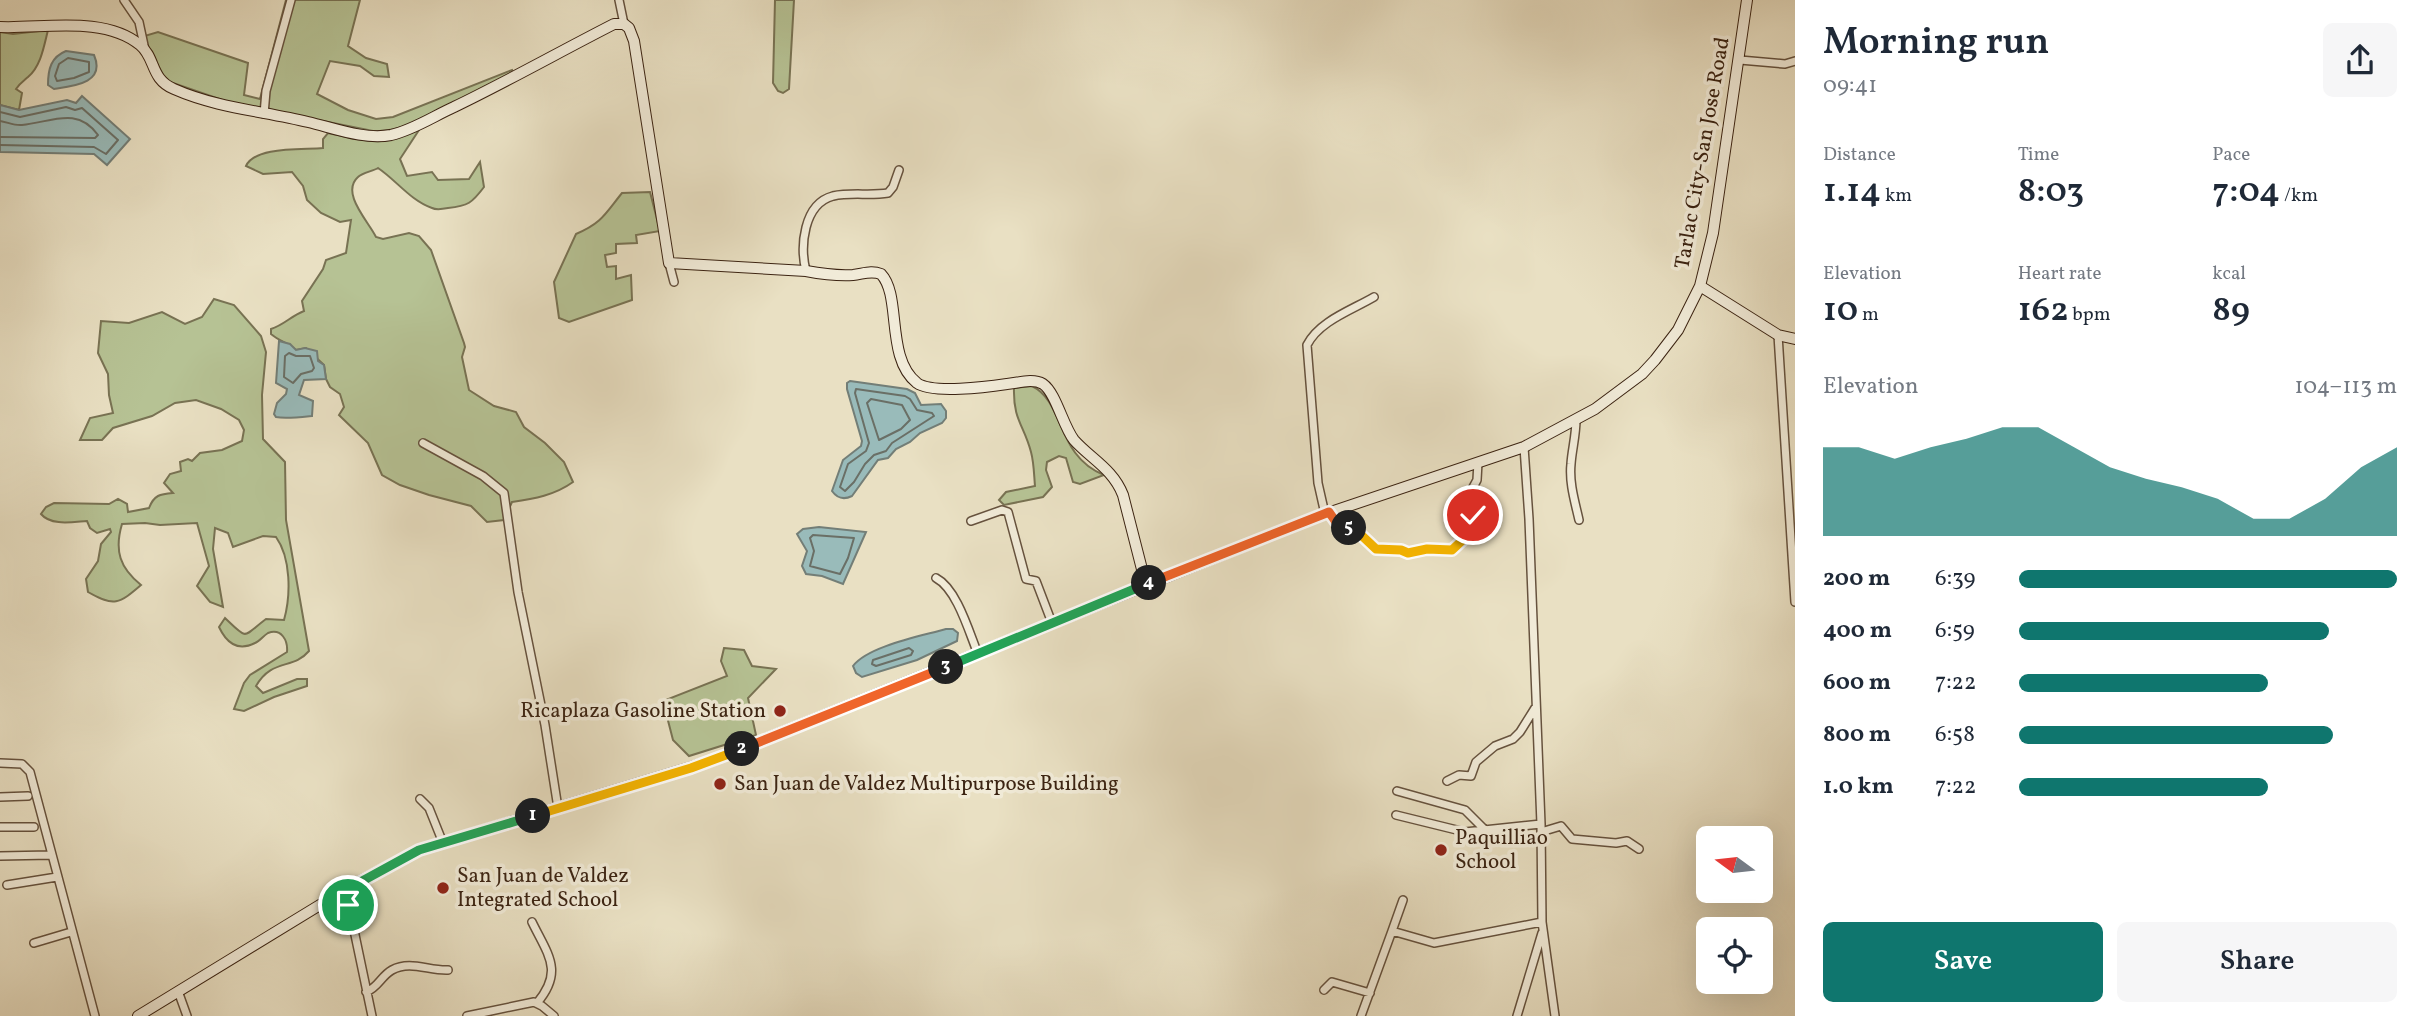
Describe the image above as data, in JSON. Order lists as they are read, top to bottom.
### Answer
{
  "streets": {
    "main road": ["Tarlac City-San Jose Road"]
  },
  "places": [
    "Ricaplaza Gasoline Station",
    "San Juan de Valdez Multipurpose Building",
    "Paquilliao School",
    "San Juan de Valdez Integrated School"
  ],
  "north": "left",
  "page": {
    "heading": ["Morning run", "09:41"],
    "stats": [
      ["Distance", "1.14 km"],
      ["Time", "8:03"],
      ["Pace", "7:04 /km"],
      ["Elevation", "10 m"],
      ["Heart rate", "162 bpm"],
      ["kcal", "89"]
    ],
    "chart": ["Elevation", "104–113 m"],
    "pins": [
      "5",
      "4",
      "3",
      "2",
      "1"
    ],
    "list": [
      {
        "name": "200 m",
        "note": "6:39"
      },
      {
        "name": "400 m",
        "note": "6:59"
      },
      {
        "name": "600 m",
        "note": "7:22"
      },
      {
        "name": "800 m",
        "note": "6:58"
      },
      {
        "name": "1.0 km",
        "note": "7:22"
      }
    ],
    "buttons": ["Save", "Share"]
  }
}
